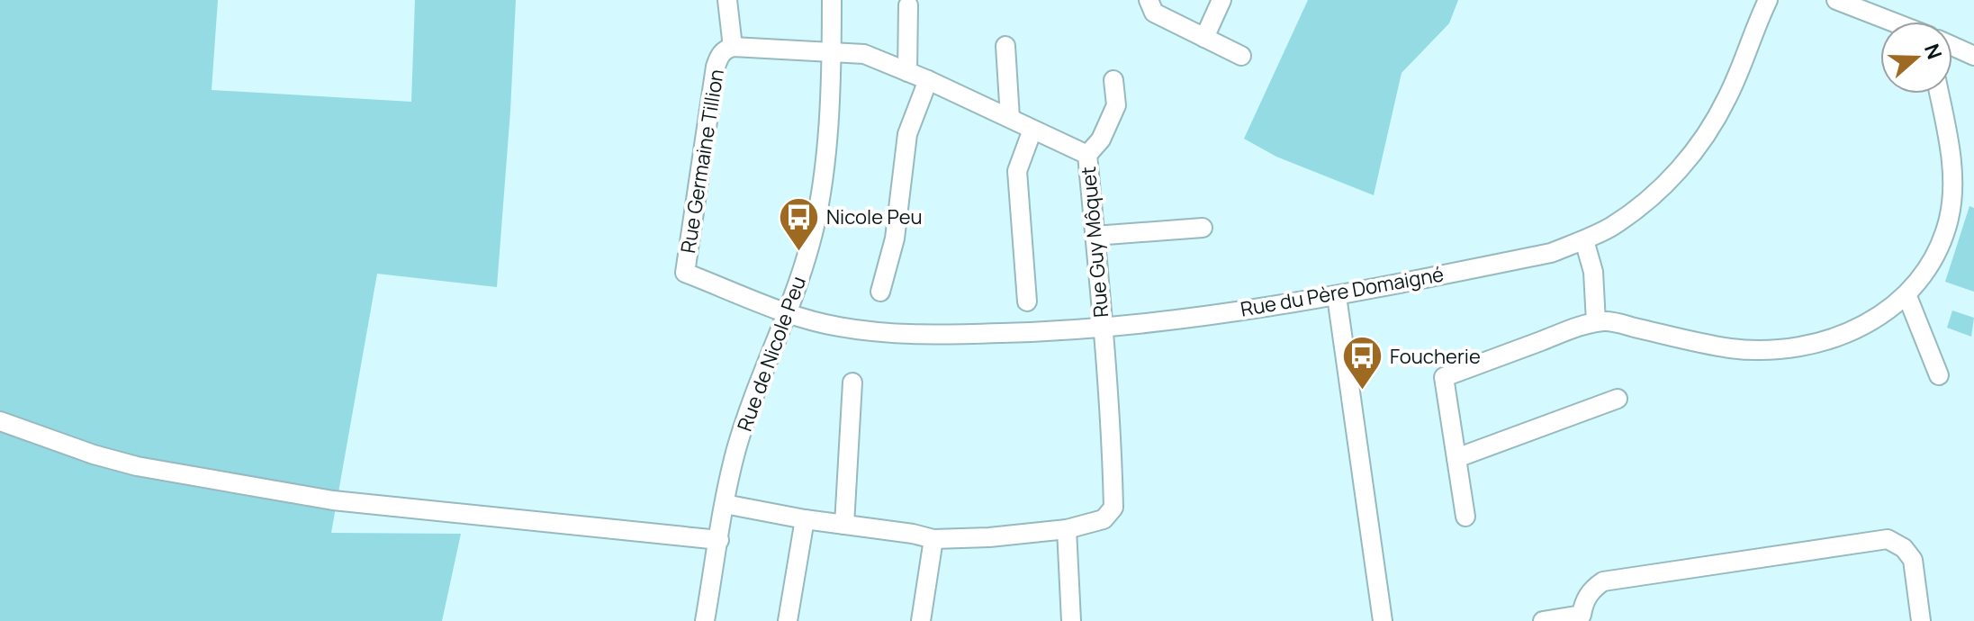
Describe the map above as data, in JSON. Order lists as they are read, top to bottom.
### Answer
{
  "streets": {
    "street": [
      "Rue Germaine Tillion",
      "Rue Guy Môquet",
      "Rue du Père Domaigné",
      "Rue de Nicole Peu"
    ]
  },
  "crossings": [
    ["Rue Germaine Tillion", "Rue Guy Môquet"],
    ["Rue Germaine Tillion", "Rue du Père Domaigné"],
    ["Rue Germaine Tillion", "Rue de Nicole Peu"],
    ["Rue Guy Môquet", "Rue du Père Domaigné"],
    ["Rue Guy Môquet", "Rue de Nicole Peu"],
    ["Rue du Père Domaigné", "Rue de Nicole Peu"]
  ],
  "places": {
    "bus stop": ["Nicole Peu", "Foucherie"]
  },
  "north": "right"
}
